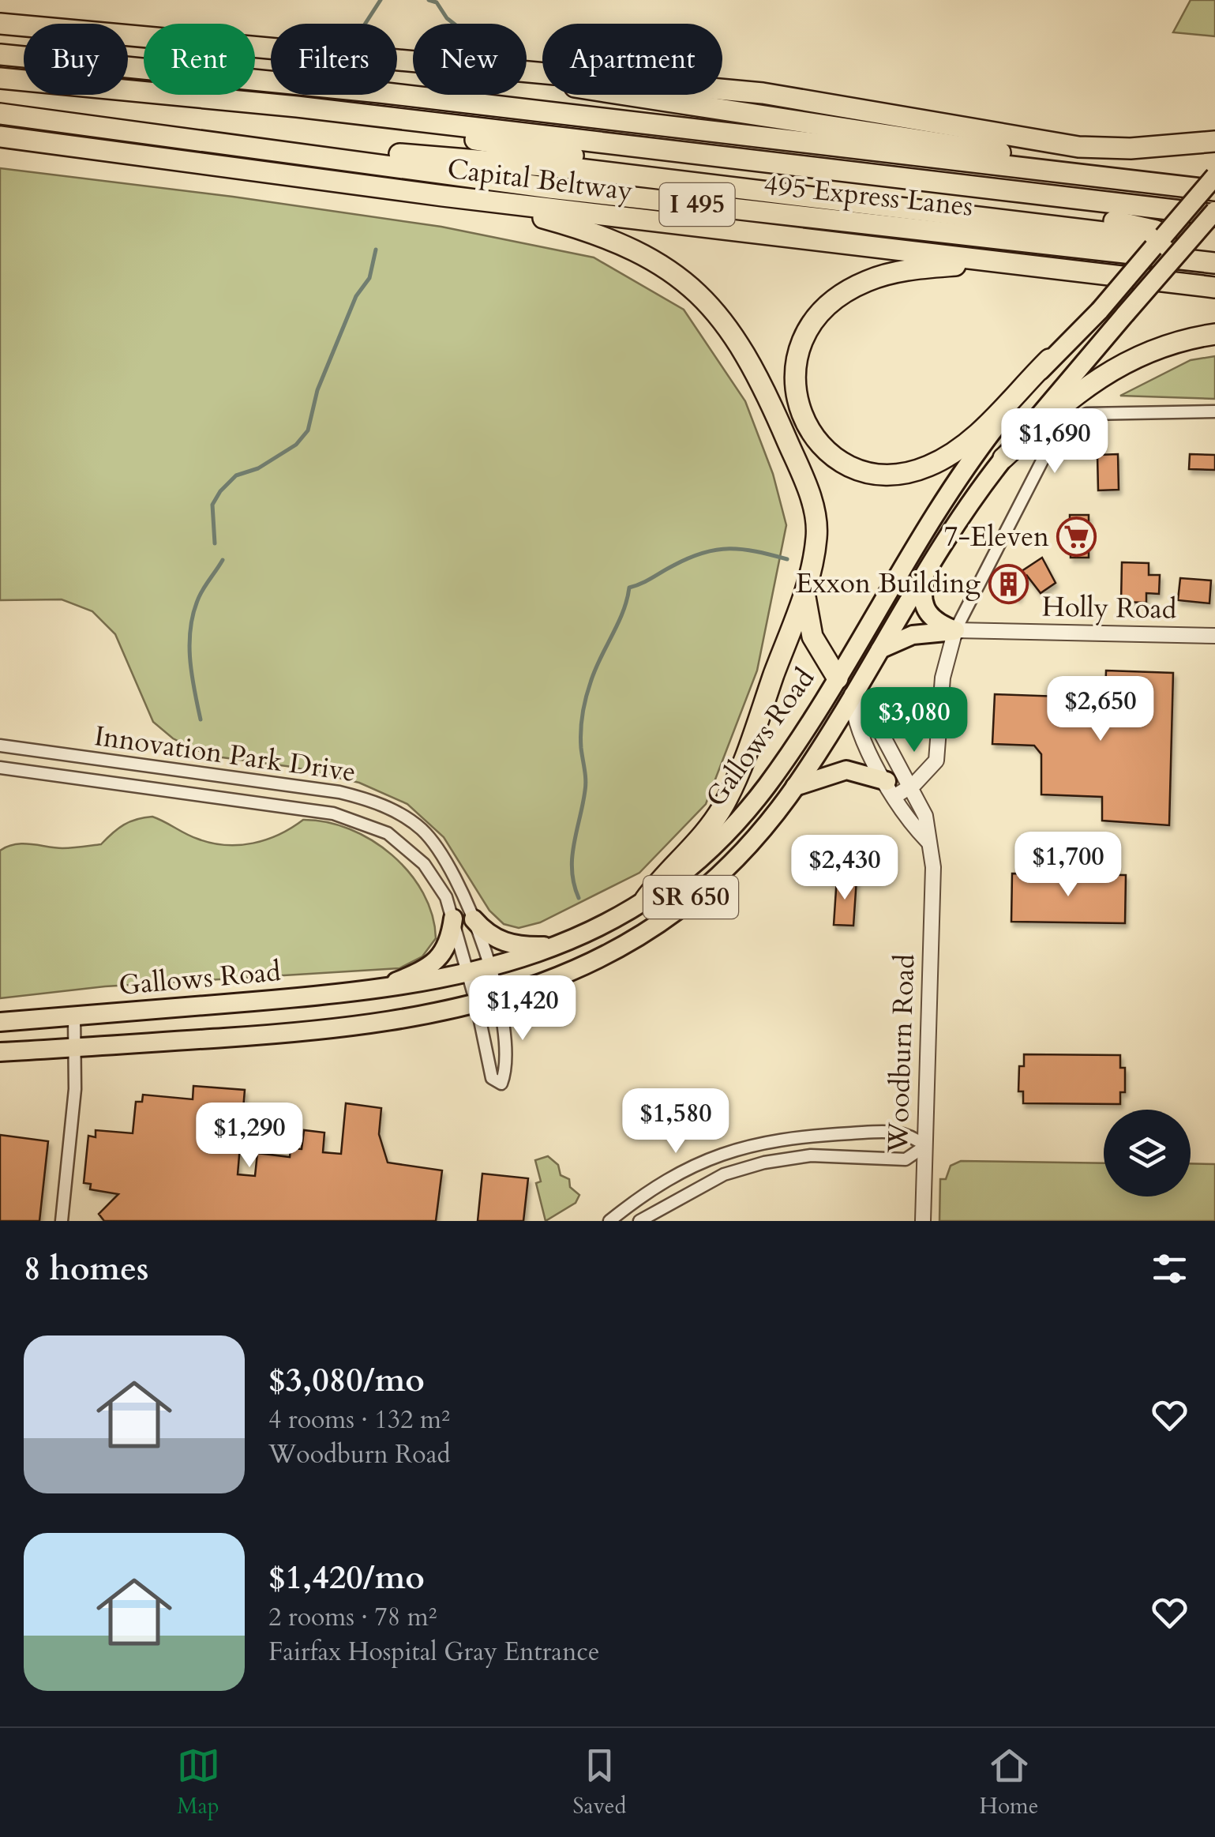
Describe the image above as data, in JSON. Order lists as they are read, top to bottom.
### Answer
{
  "streets": {
    "highway": ["Capital Beltway", "495 Express Lanes", "I 495"],
    "main road": ["Gallows Road", "SR 650", "Woodburn Road"],
    "street": ["Holly Road", "Innovation Park Drive"]
  },
  "crossings": [
    ["495 Express Lanes", "Gallows Road"],
    ["Gallows Road", "Innovation Park Drive"],
    ["Gallows Road", "Woodburn Road"]
  ],
  "places": {
    "supermarket": ["7-Eleven"],
    "building": ["Exxon Building"]
  },
  "page": {
    "chip": [
      "Buy",
      "Rent",
      "Filters",
      "New",
      "Apartment"
    ],
    "price": [
      "$1,690",
      "$2,650",
      "$3,080",
      "$1,700",
      "$2,430",
      "$1,420",
      "$1,580",
      "$1,290"
    ],
    "heading": "8 homes",
    "list": [
      {
        "name": "$3,080/mo",
        "note": "4 rooms · 132 m² · Woodburn Road"
      },
      {
        "name": "$1,420/mo",
        "note": "2 rooms · 78 m² · Fairfax Hospital Gray Entrance"
      }
    ],
    "tabs": ["Map", "Saved", "Home"]
  }
}
